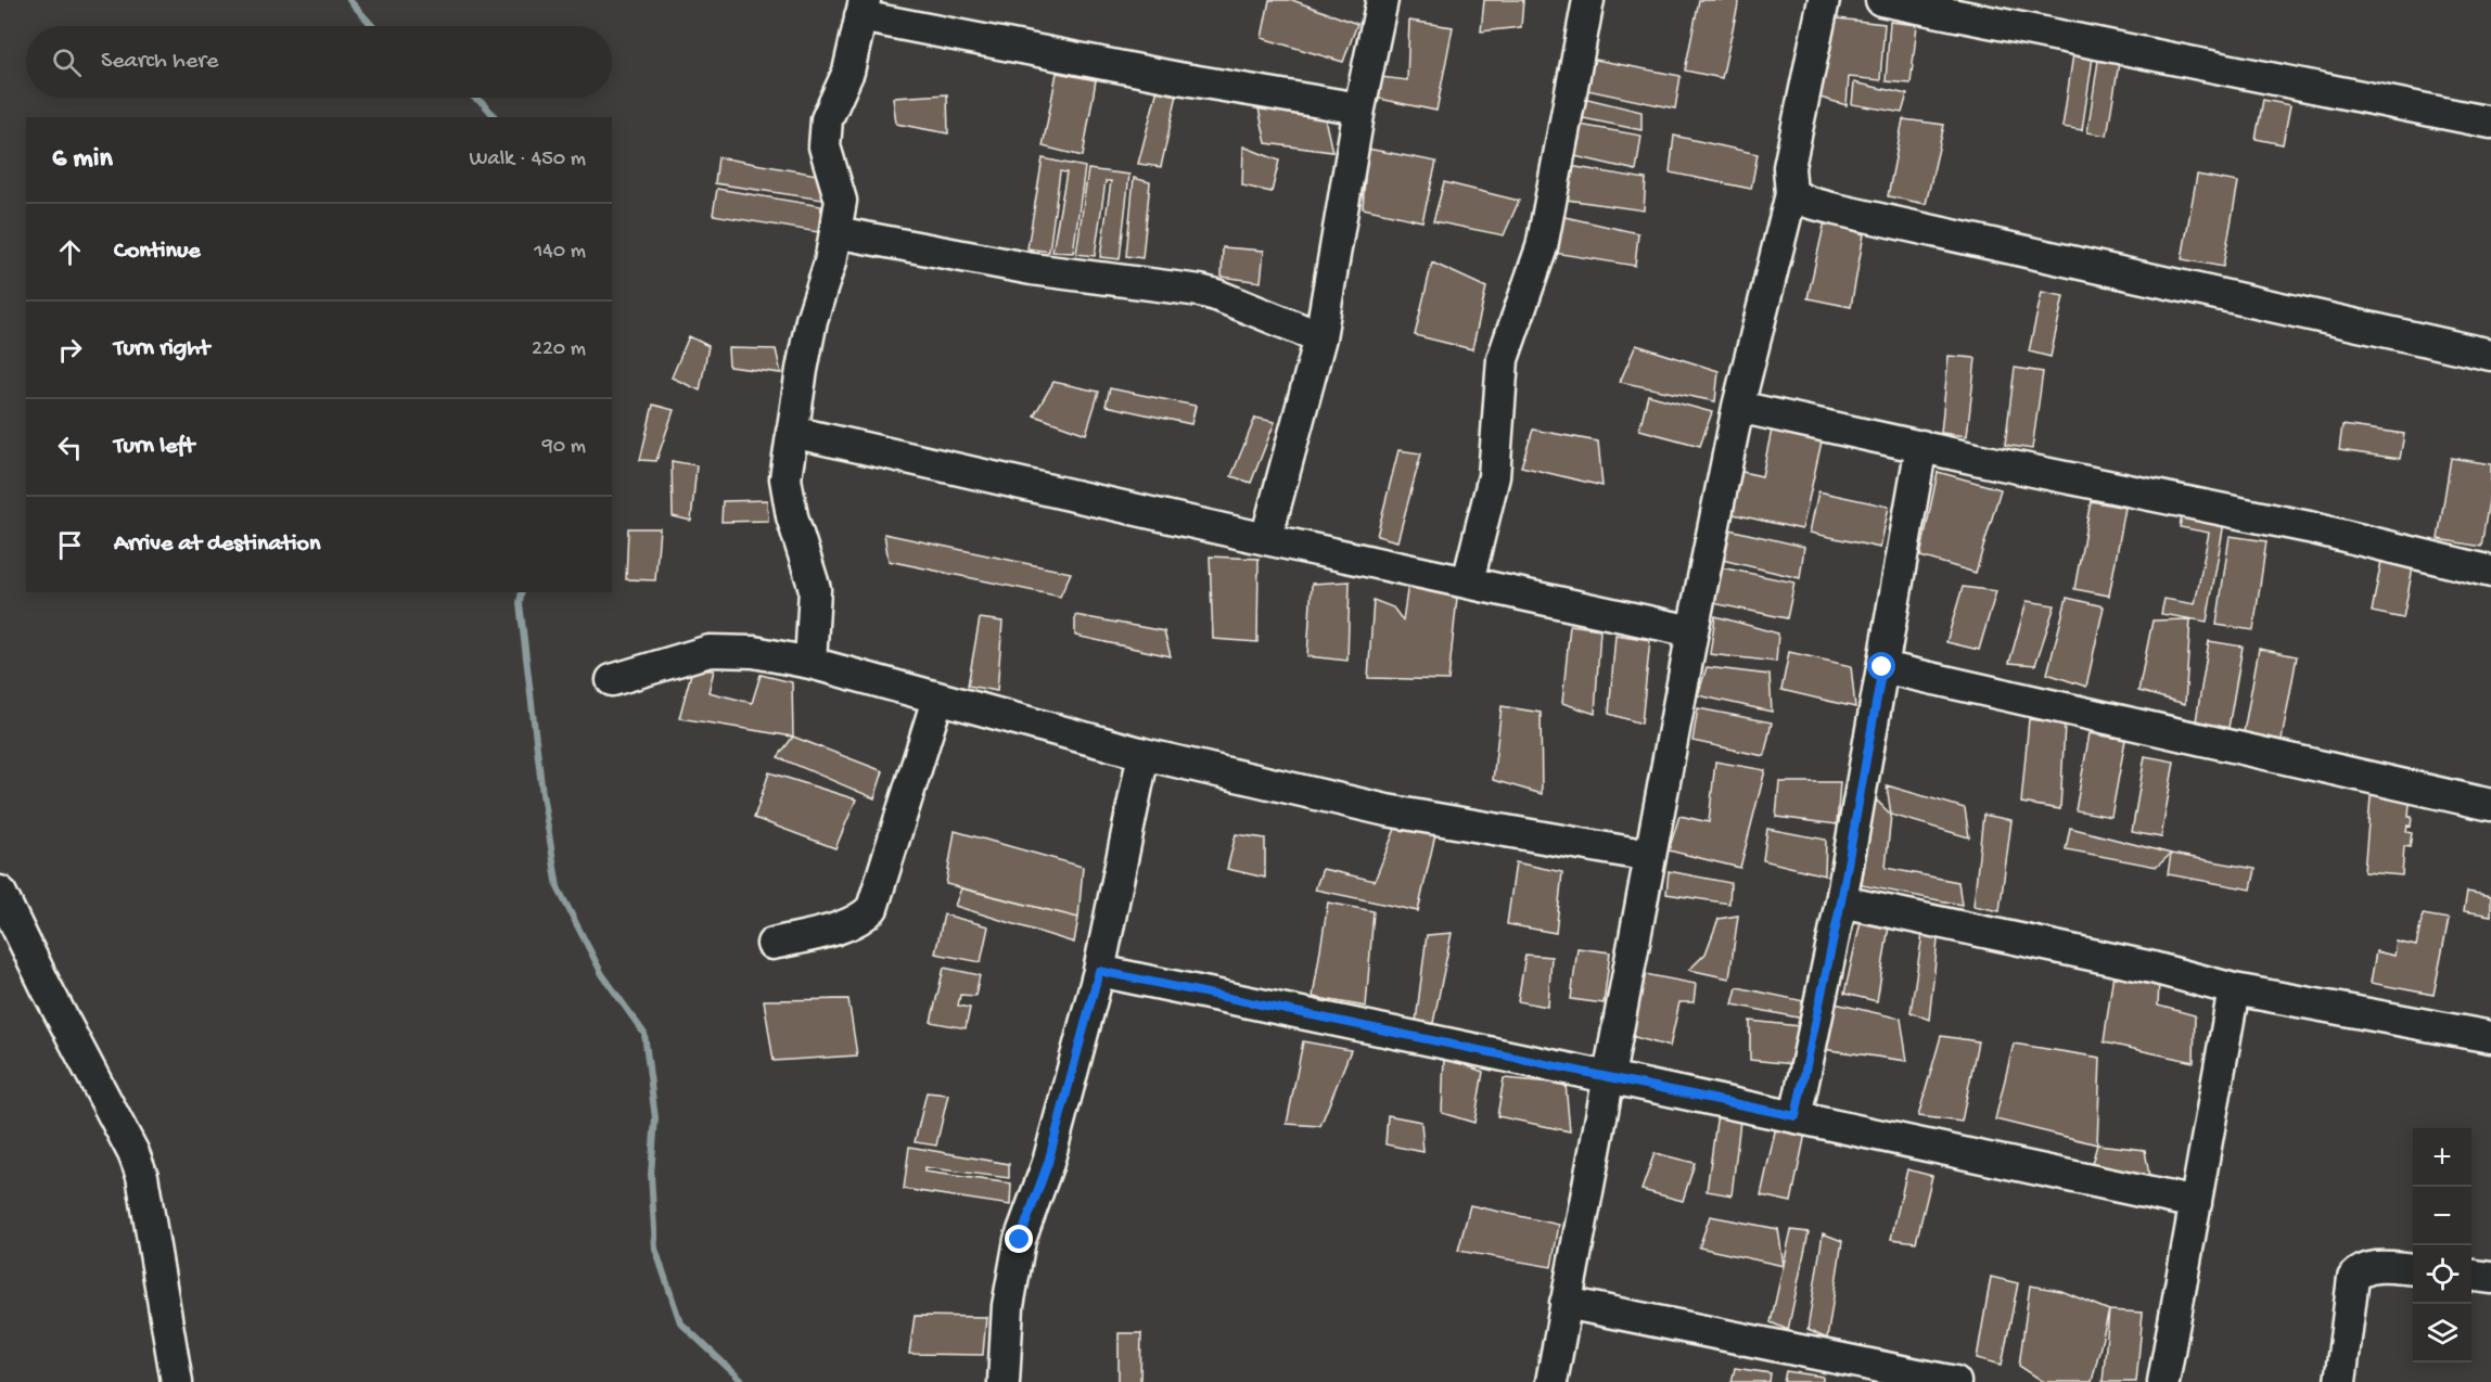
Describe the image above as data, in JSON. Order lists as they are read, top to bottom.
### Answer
{
  "page": {
    "search": "Search here",
    "heading": ["6 min", "Walk · 450 m"],
    "list": [
      ["Continue", "140 m"],
      ["Turn right", "220 m"],
      ["Turn left", "90 m"],
      "Arrive at destination"
    ],
    "map_buttons": ["+", "−"]
  }
}
